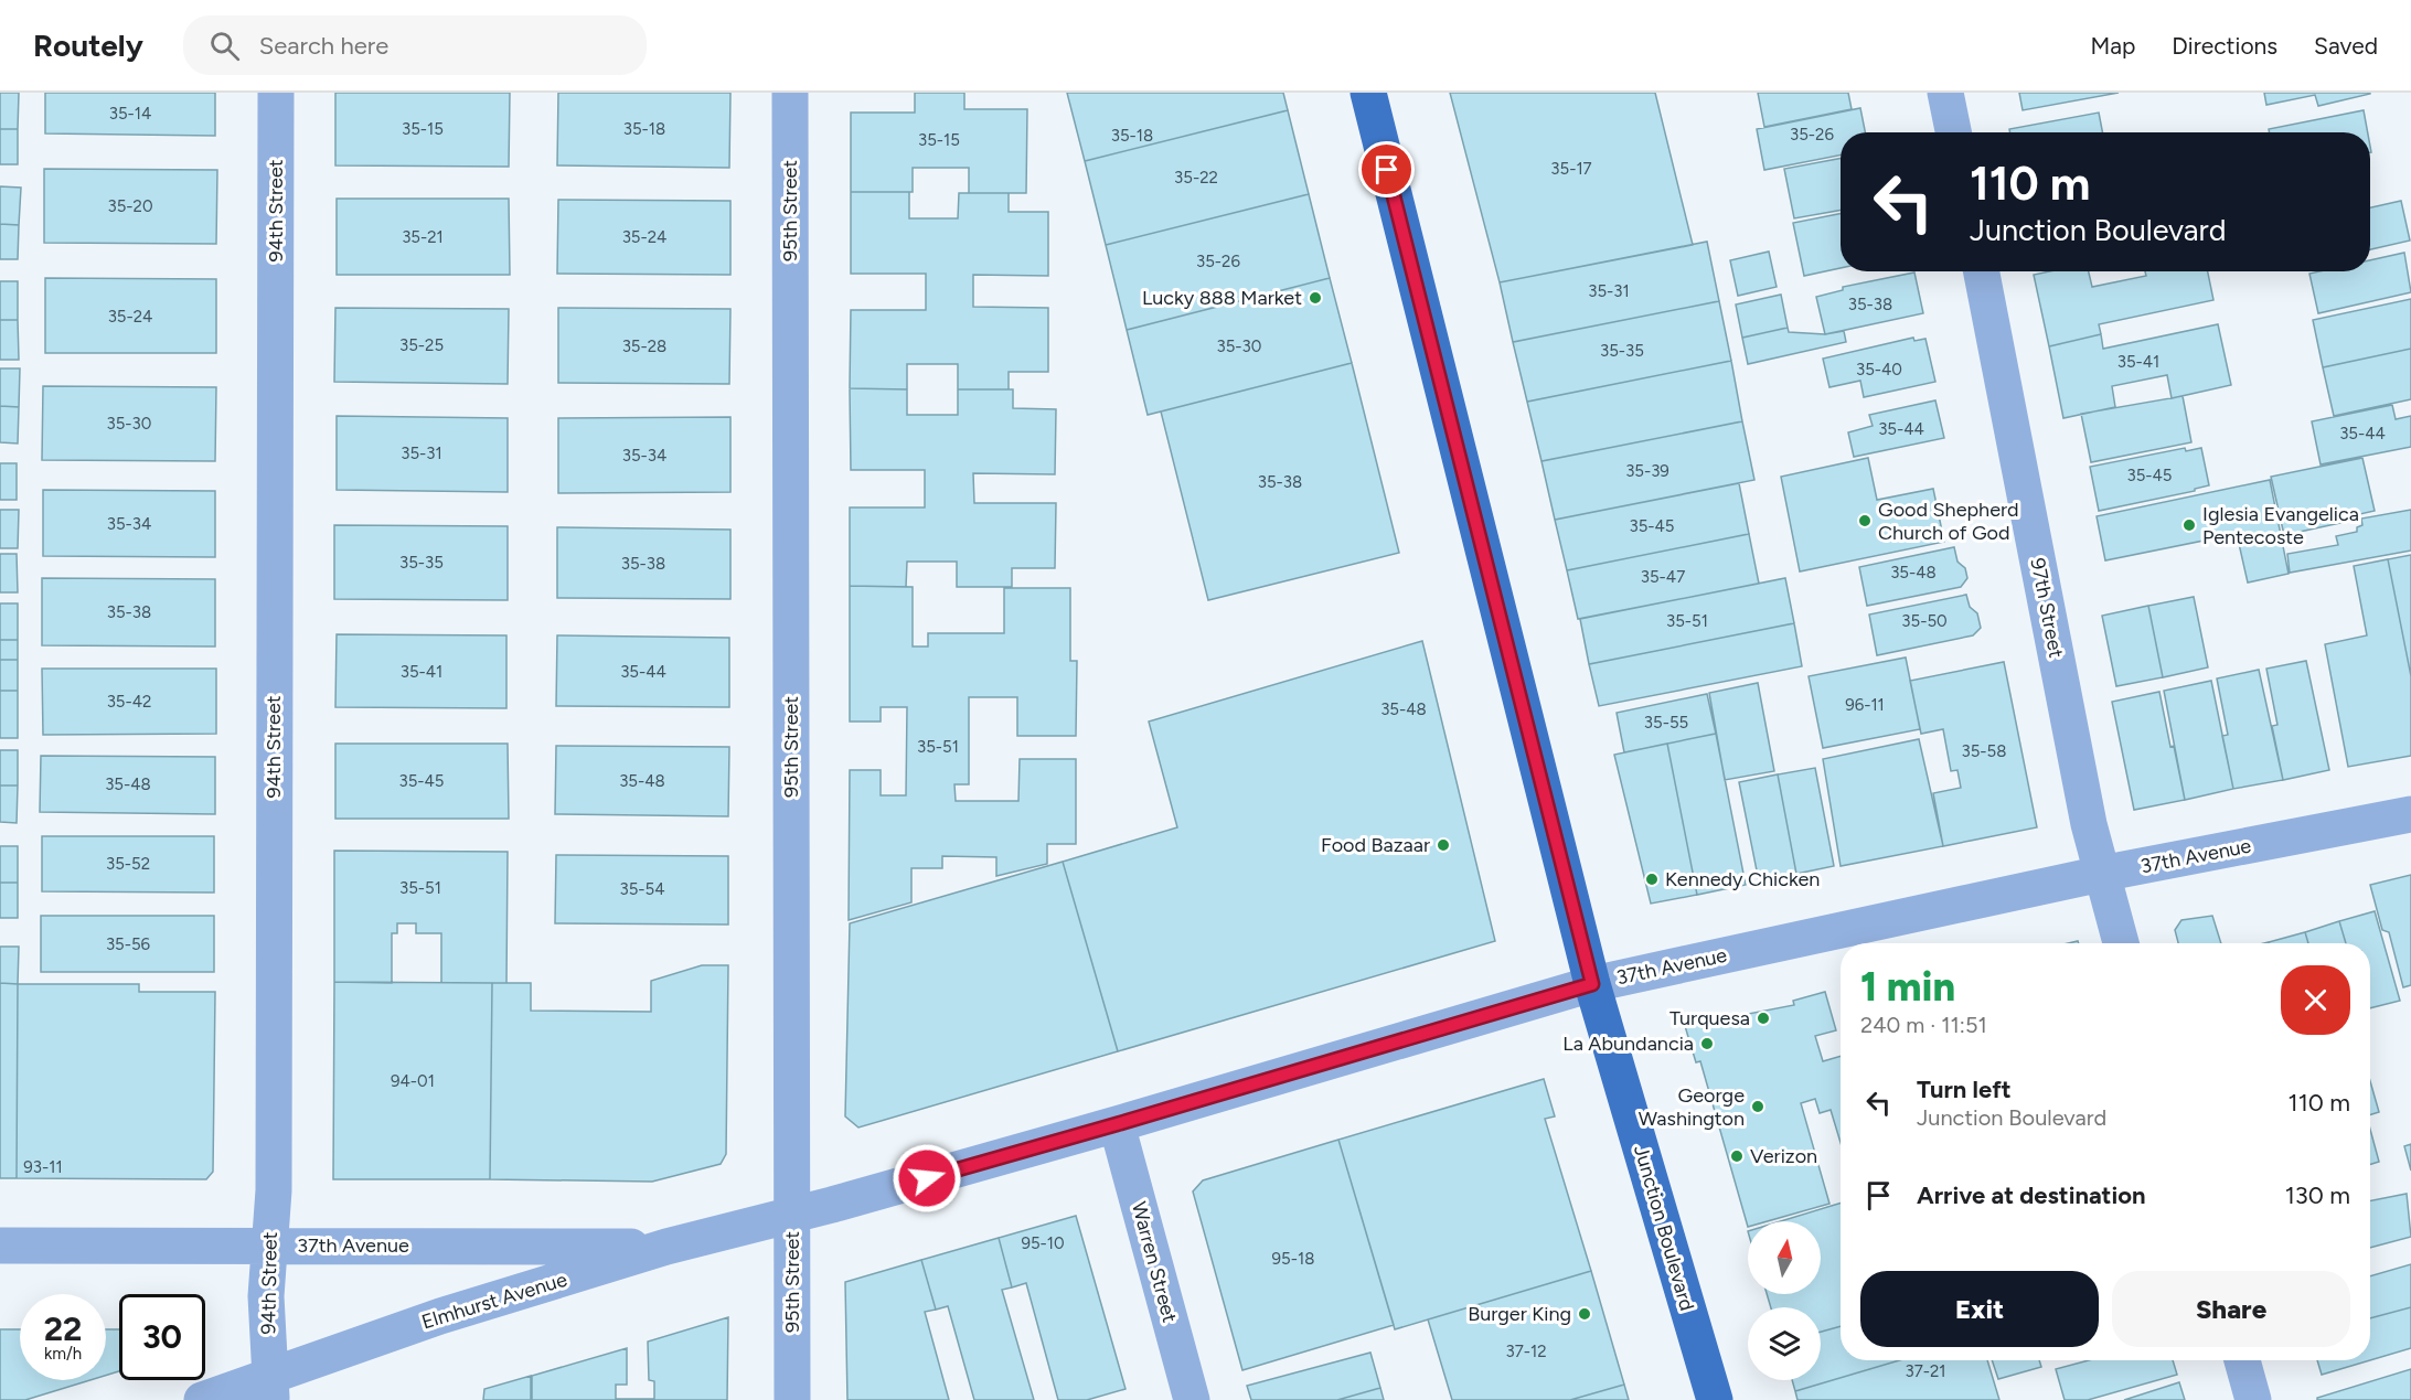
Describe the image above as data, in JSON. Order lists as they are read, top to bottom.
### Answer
{
  "streets": {
    "main road": ["Junction Boulevard"],
    "street": [
      "94th Street",
      "95th Street",
      "97th Street",
      "37th Avenue",
      "Warren Street",
      "Elmhurst Avenue"
    ]
  },
  "crossings": [
    ["94th Street", "37th Avenue"],
    ["94th Street", "Elmhurst Avenue"],
    ["95th Street", "37th Avenue"],
    ["95th Street", "Elmhurst Avenue"],
    ["97th Street", "37th Avenue"],
    ["37th Avenue", "Junction Boulevard"],
    ["37th Avenue", "Warren Street"],
    ["37th Avenue", "Elmhurst Avenue"]
  ],
  "places": [
    "Lucky 888 Market",
    "Good Shepherd Church of God",
    "Iglesia Evangelica Pentecoste",
    "Food Bazaar",
    "Kennedy Chicken",
    "Turquesa",
    "La Abundancia",
    "George Washington",
    "Verizon",
    "Burger King"
  ],
  "house_numbers": [
    "35-14",
    "35-15",
    "35-18",
    "35-26",
    "35-18",
    "35-15",
    "35-17",
    "35-22",
    "35-20",
    "35-21",
    "35-24",
    "35-26",
    "35-31",
    "35-38",
    "35-24",
    "35-25",
    "35-28",
    "35-30",
    "35-35",
    "35-41",
    "35-40",
    "35-30",
    "35-44",
    "35-44",
    "35-31",
    "35-34",
    "35-39",
    "35-45",
    "35-38",
    "35-34",
    "35-45",
    "35-35",
    "35-38",
    "35-48",
    "35-47",
    "35-38",
    "35-51",
    "35-50",
    "35-41",
    "35-44",
    "35-42",
    "96-11",
    "35-48",
    "35-55",
    "35-51",
    "35-58",
    "35-45",
    "35-48",
    "35-48",
    "35-52",
    "35-51",
    "35-54",
    "35-56",
    "94-01",
    "93-11",
    "95-10",
    "95-18",
    "37-12",
    "37-21"
  ],
  "north": "top",
  "page": {
    "header": "Routely",
    "search": "Search here",
    "nav": ["Map", "Directions", "Saved"],
    "turn": ["110 m", "Junction Boulevard"],
    "heading": ["1 min", "240 m · 11:51"],
    "list": [
      {
        "name": "Turn left",
        "note": "Junction Boulevard",
        "value": "110 m"
      },
      {
        "name": "Arrive at destination",
        "value": "130 m"
      }
    ],
    "buttons": ["Exit", "Share"],
    "speed": "22 km/h",
    "limit": "30"
  }
}
